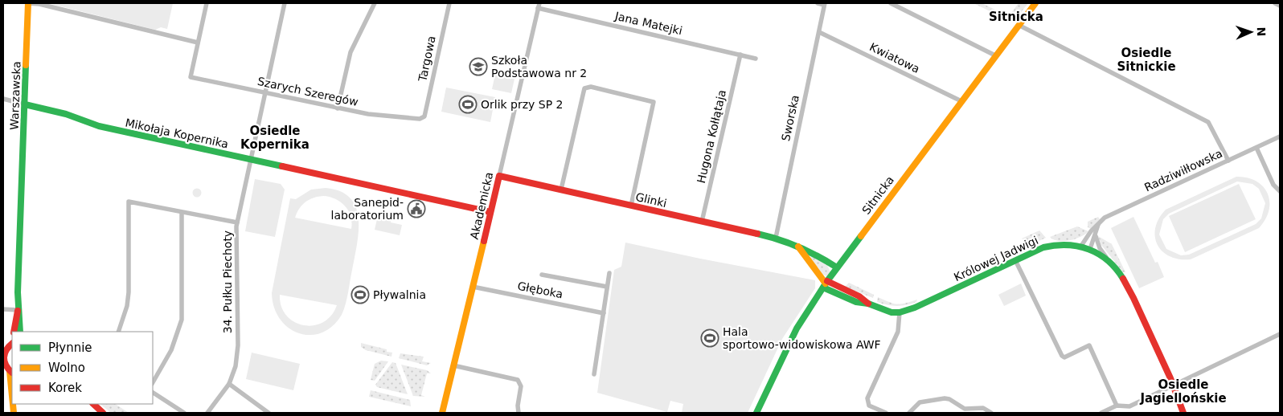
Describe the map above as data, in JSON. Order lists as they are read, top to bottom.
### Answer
{
  "streets": {
    "street": [
      "Jana Matejki",
      "Kwiatowa",
      "Targowa",
      "Szarych Szeregów",
      "Warszawska",
      "Sworska",
      "Mikołaja Kopernika",
      "Hugona Kołłątaja",
      "Radziwiłłowska",
      "Sitnicka",
      "Glinki",
      "Akademicka",
      "Królowej Jadwigi",
      "34. Pułku Piechoty",
      "Głęboka"
    ]
  },
  "crossings": [
    ["Jana Matejki", "Hugona Kołłątaja"],
    ["Jana Matejki", "Akademicka"],
    ["Kwiatowa", "Sworska"],
    ["Kwiatowa", "Sitnicka"],
    ["Targowa", "Szarych Szeregów"],
    ["Szarych Szeregów", "34. Pułku Piechoty"],
    ["Warszawska", "Mikołaja Kopernika"],
    ["Sworska", "Glinki"],
    ["Mikołaja Kopernika", "Akademicka"],
    ["Mikołaja Kopernika", "34. Pułku Piechoty"],
    ["Hugona Kołłątaja", "Glinki"],
    ["Radziwiłłowska", "Królowej Jadwigi"],
    ["Sitnicka", "Glinki"],
    ["Glinki", "Akademicka"],
    ["Akademicka", "Głęboka"]
  ],
  "districts": [
    "Sitnicka",
    "Osiedle Sitnickie",
    "Osiedle Kopernika",
    "Osiedle Jagiellońskie"
  ],
  "places": {
    "school or university": ["Szkoła Podstawowa nr 2"],
    "sports": ["Orlik przy SP 2", "Pływalnia", "Hala sportowo-widowiskowa AWF"],
    "public building": ["Sanepid- laboratorium"]
  },
  "legend": ["Płynnie", "Wolno", "Korek"],
  "north": "right"
}
